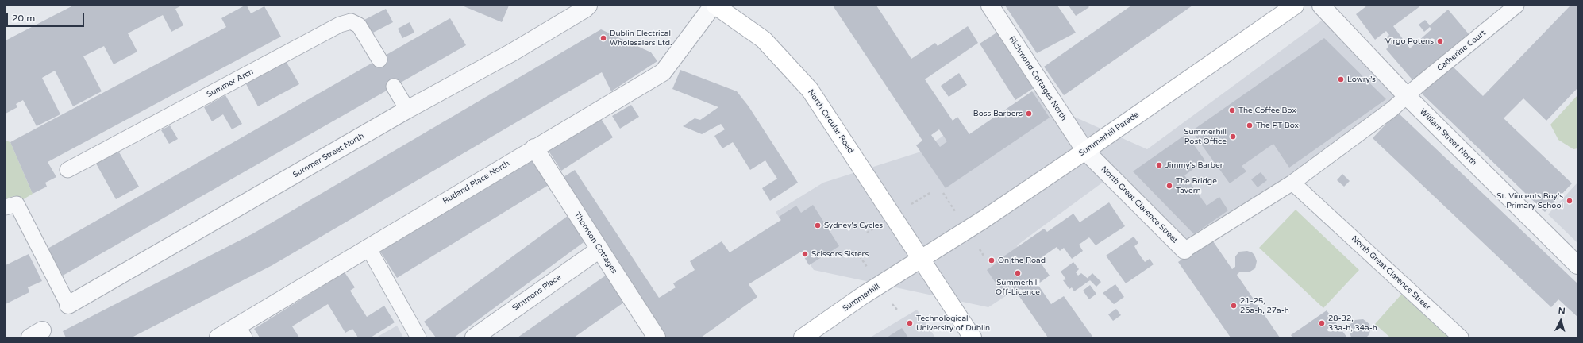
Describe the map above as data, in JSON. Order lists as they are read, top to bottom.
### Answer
{
  "streets": {
    "main road": ["North Circular Road", "Summerhill Parade", "Summerhill"],
    "street": [
      "Richmond Cottages North",
      "William Street North",
      "Summer Street North",
      "Rutland Place North",
      "North Great Clarence Street",
      "Thomson Cottages",
      "Simmons Place"
    ],
    "lane": ["Catherine Court", "Summer Arch"]
  },
  "crossings": [
    ["Catherine Court", "William Street North"],
    ["Catherine Court", "North Great Clarence Street"],
    ["Richmond Cottages North", "Summerhill Parade"],
    ["Richmond Cottages North", "North Great Clarence Street"],
    ["North Circular Road", "Summerhill Parade"],
    ["North Circular Road", "Summerhill"],
    ["Summerhill Parade", "North Great Clarence Street"],
    ["Summerhill Parade", "Summerhill"],
    ["William Street North", "North Great Clarence Street"],
    ["Rutland Place North", "Thomson Cottages"],
    ["Thomson Cottages", "Simmons Place"]
  ],
  "places": [
    "Dublin Electrical Wholesalers Ltd.",
    "Virgo Potens",
    "Lowry’s",
    "The Coffee Box",
    "Boss Barbers",
    "The PT Box",
    "Summerhill Post Office",
    "Jimmy's Barber",
    "The Bridge Tavern",
    "St. Vincents Boy's Primary School",
    "Sydney's Cycles",
    "Scissors Sisters",
    "On the Road",
    "Summerhill Off-Licence",
    "21-25, 26a-h, 27a-h",
    "Technological University of Dublin",
    "28-32, 33a-h, 34a-h"
  ],
  "scale_bar": "20 m",
  "north": "top"
}
